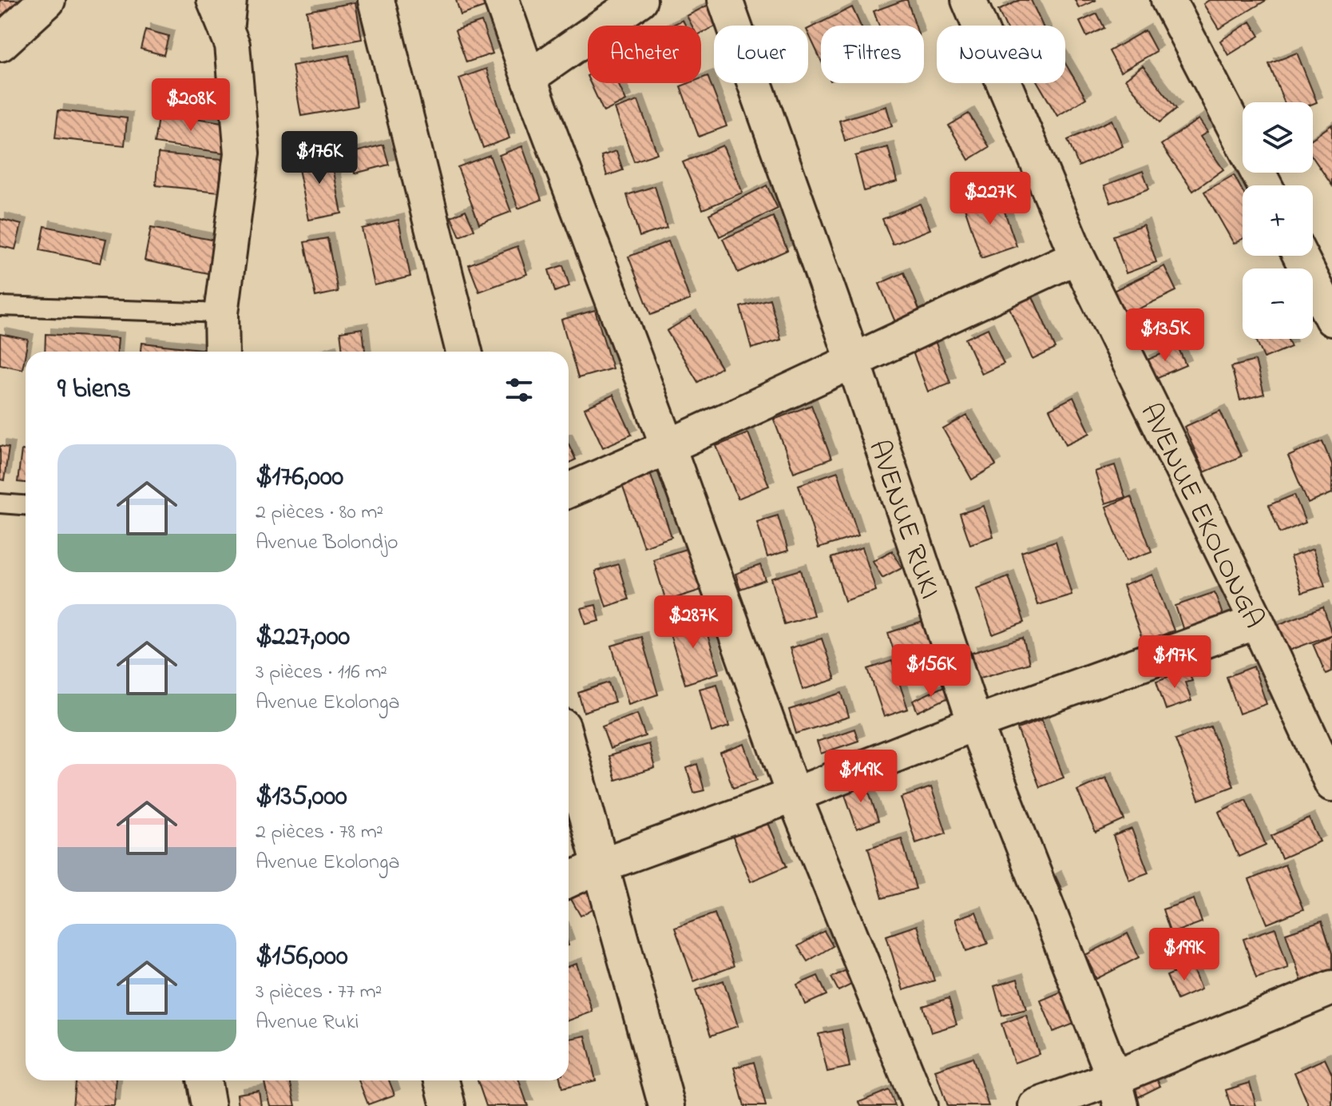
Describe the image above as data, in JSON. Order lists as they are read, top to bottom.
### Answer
{
  "streets": {
    "street": ["AVENUE EKOLONGA", "AVENUE RUKI"]
  },
  "page": {
    "chip": [
      "Acheter",
      "Louer",
      "Filtres",
      "Nouveau"
    ],
    "price": [
      "$208K",
      "$176K",
      "$227K",
      "$135K",
      "$287K",
      "$197K",
      "$156K",
      "$149K",
      "$199K"
    ],
    "map_buttons": ["+", "−"],
    "heading": "9 biens",
    "list": [
      {
        "name": "$176,000",
        "note": "2 pièces · 80 m² · Avenue Bolondjo"
      },
      {
        "name": "$227,000",
        "note": "3 pièces · 116 m² · Avenue Ekolonga"
      },
      {
        "name": "$135,000",
        "note": "2 pièces · 78 m² · Avenue Ekolonga"
      },
      {
        "name": "$156,000",
        "note": "3 pièces · 77 m² · Avenue Ruki"
      }
    ]
  }
}
